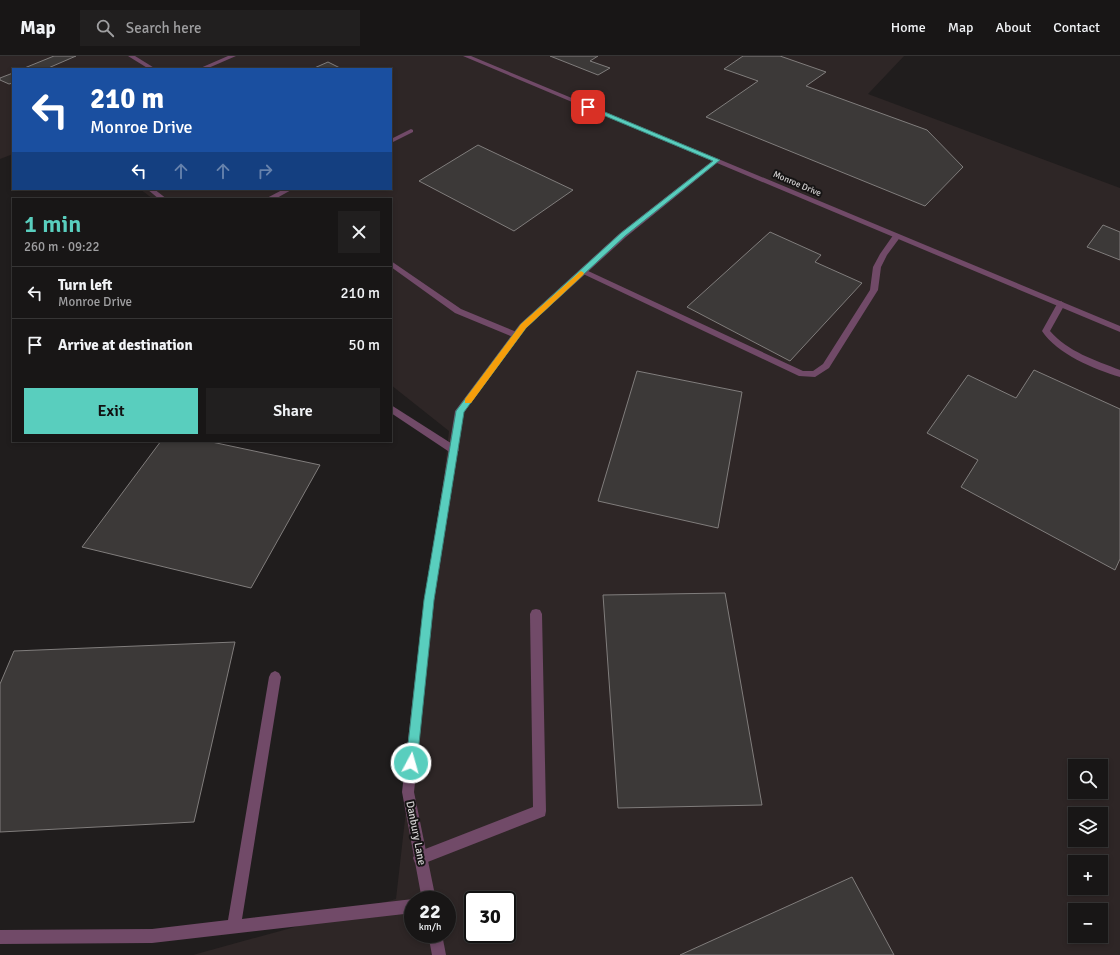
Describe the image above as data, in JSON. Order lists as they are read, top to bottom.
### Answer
{
  "streets": {
    "street": ["Monroe Drive", "Danbury Lane"]
  },
  "crossings": [
    ["Monroe Drive", "Danbury Lane"]
  ],
  "page": {
    "header": "Map",
    "search": "Search here",
    "nav": [
      "Home",
      "Map",
      "About",
      "Contact"
    ],
    "turn": ["210 m", "Monroe Drive"],
    "heading": ["1 min", "260 m · 09:22"],
    "list": [
      {
        "name": "Turn left",
        "note": "Monroe Drive",
        "value": "210 m"
      },
      {
        "name": "Arrive at destination",
        "value": "50 m"
      }
    ],
    "buttons": ["Exit", "Share"],
    "map_buttons": ["+", "−"],
    "speed": "22 km/h",
    "limit": "30"
  }
}
